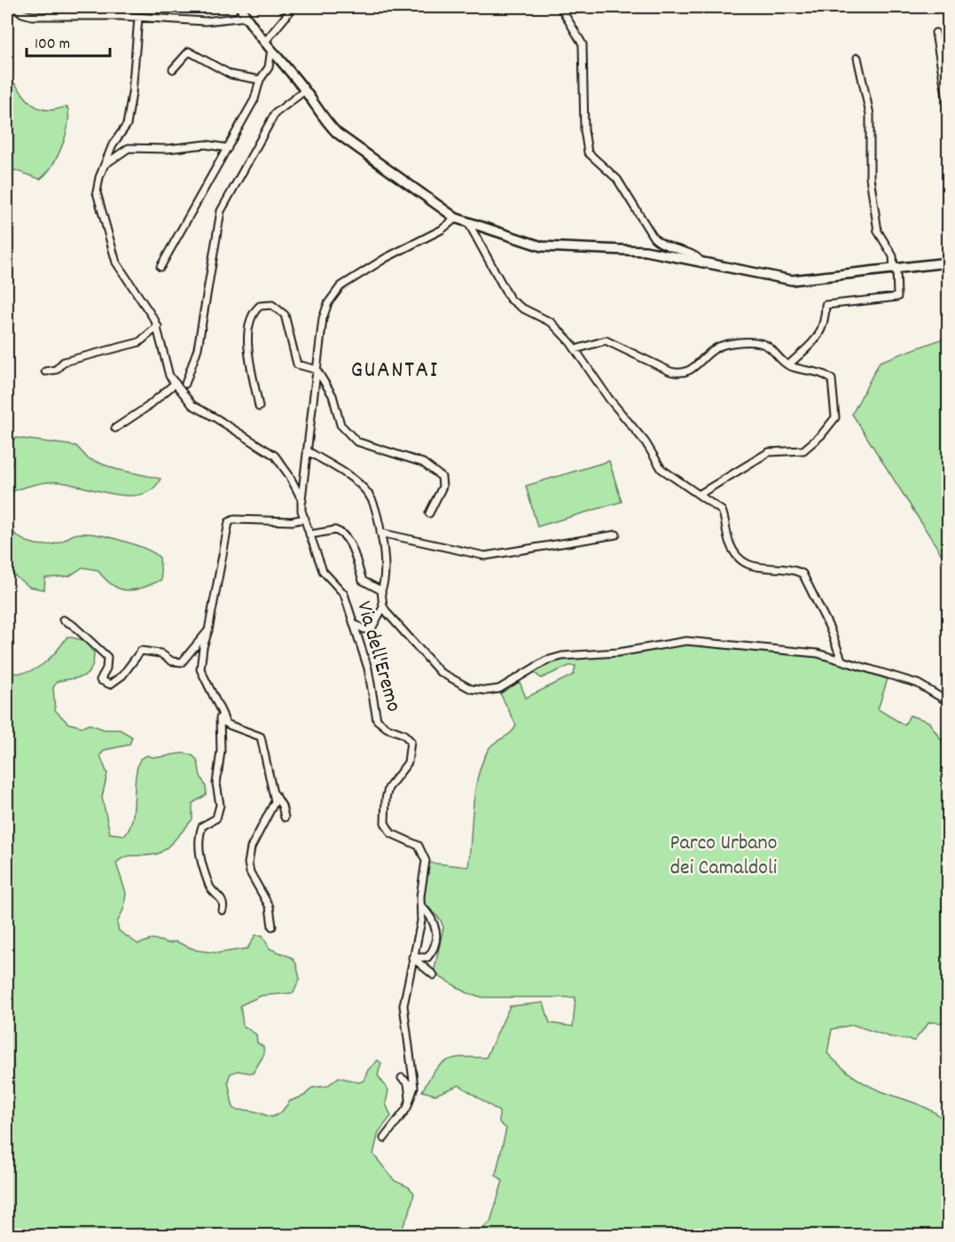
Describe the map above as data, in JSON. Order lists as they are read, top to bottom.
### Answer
{
  "streets": {
    "street": ["Via dell'Eremo"]
  },
  "districts": ["GUANTAI"],
  "parks": ["Parco Urbano dei Camaldoli"],
  "scale_bar": "100 m"
}
